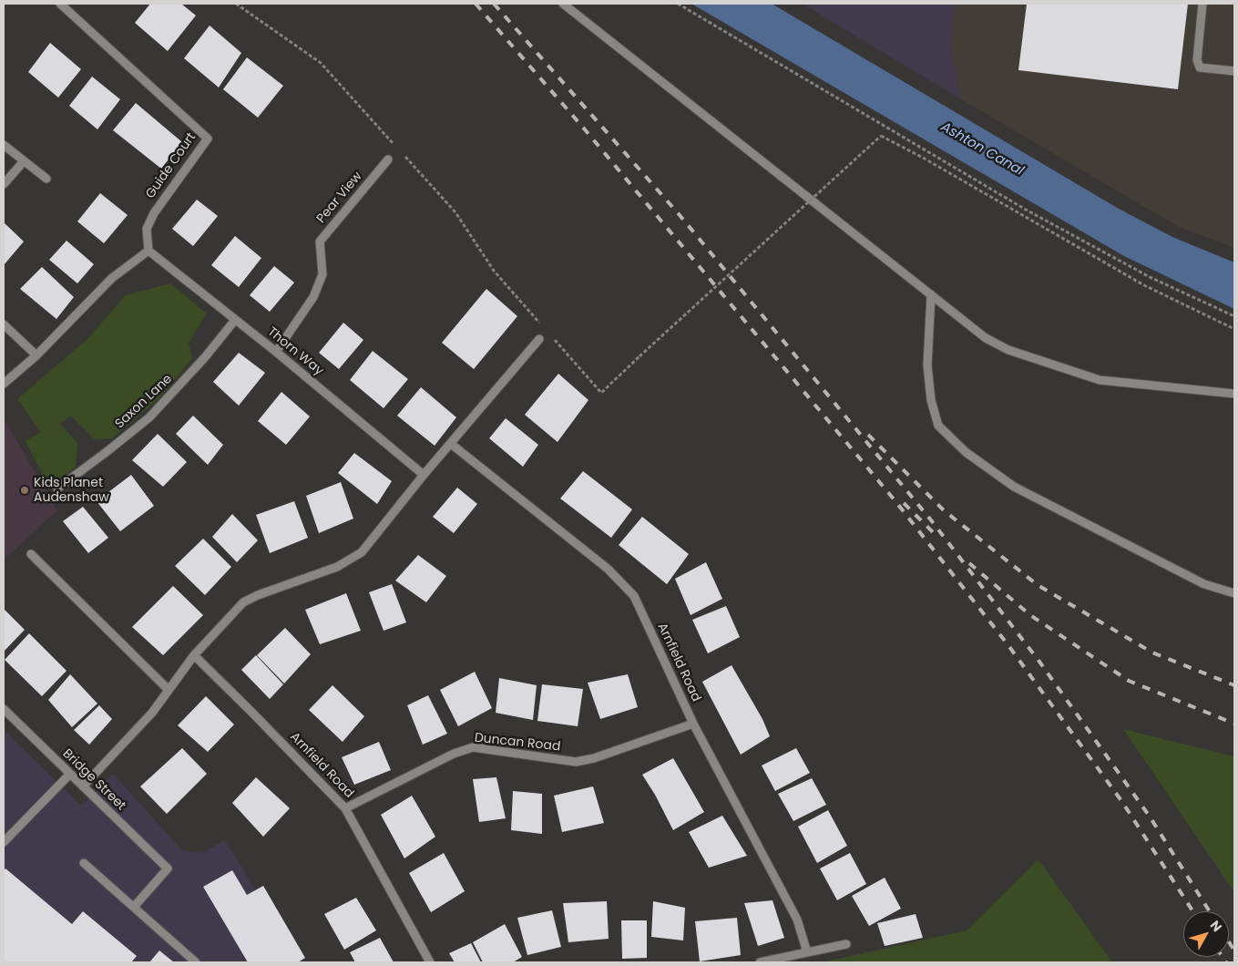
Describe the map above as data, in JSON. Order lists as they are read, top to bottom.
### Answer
{
  "streets": {
    "street": [
      "Guide Court",
      "Pear View",
      "Thorn Way",
      "Saxon Lane",
      "Arnfield Road",
      "Duncan Road",
      "Bridge Street"
    ]
  },
  "crossings": [
    ["Guide Court", "Thorn Way"],
    ["Pear View", "Thorn Way"],
    ["Thorn Way", "Saxon Lane"],
    ["Arnfield Road", "Duncan Road"]
  ],
  "water": ["Ashton Canal"],
  "places": ["Kids Planet Audenshaw"],
  "north": "top right"
}
